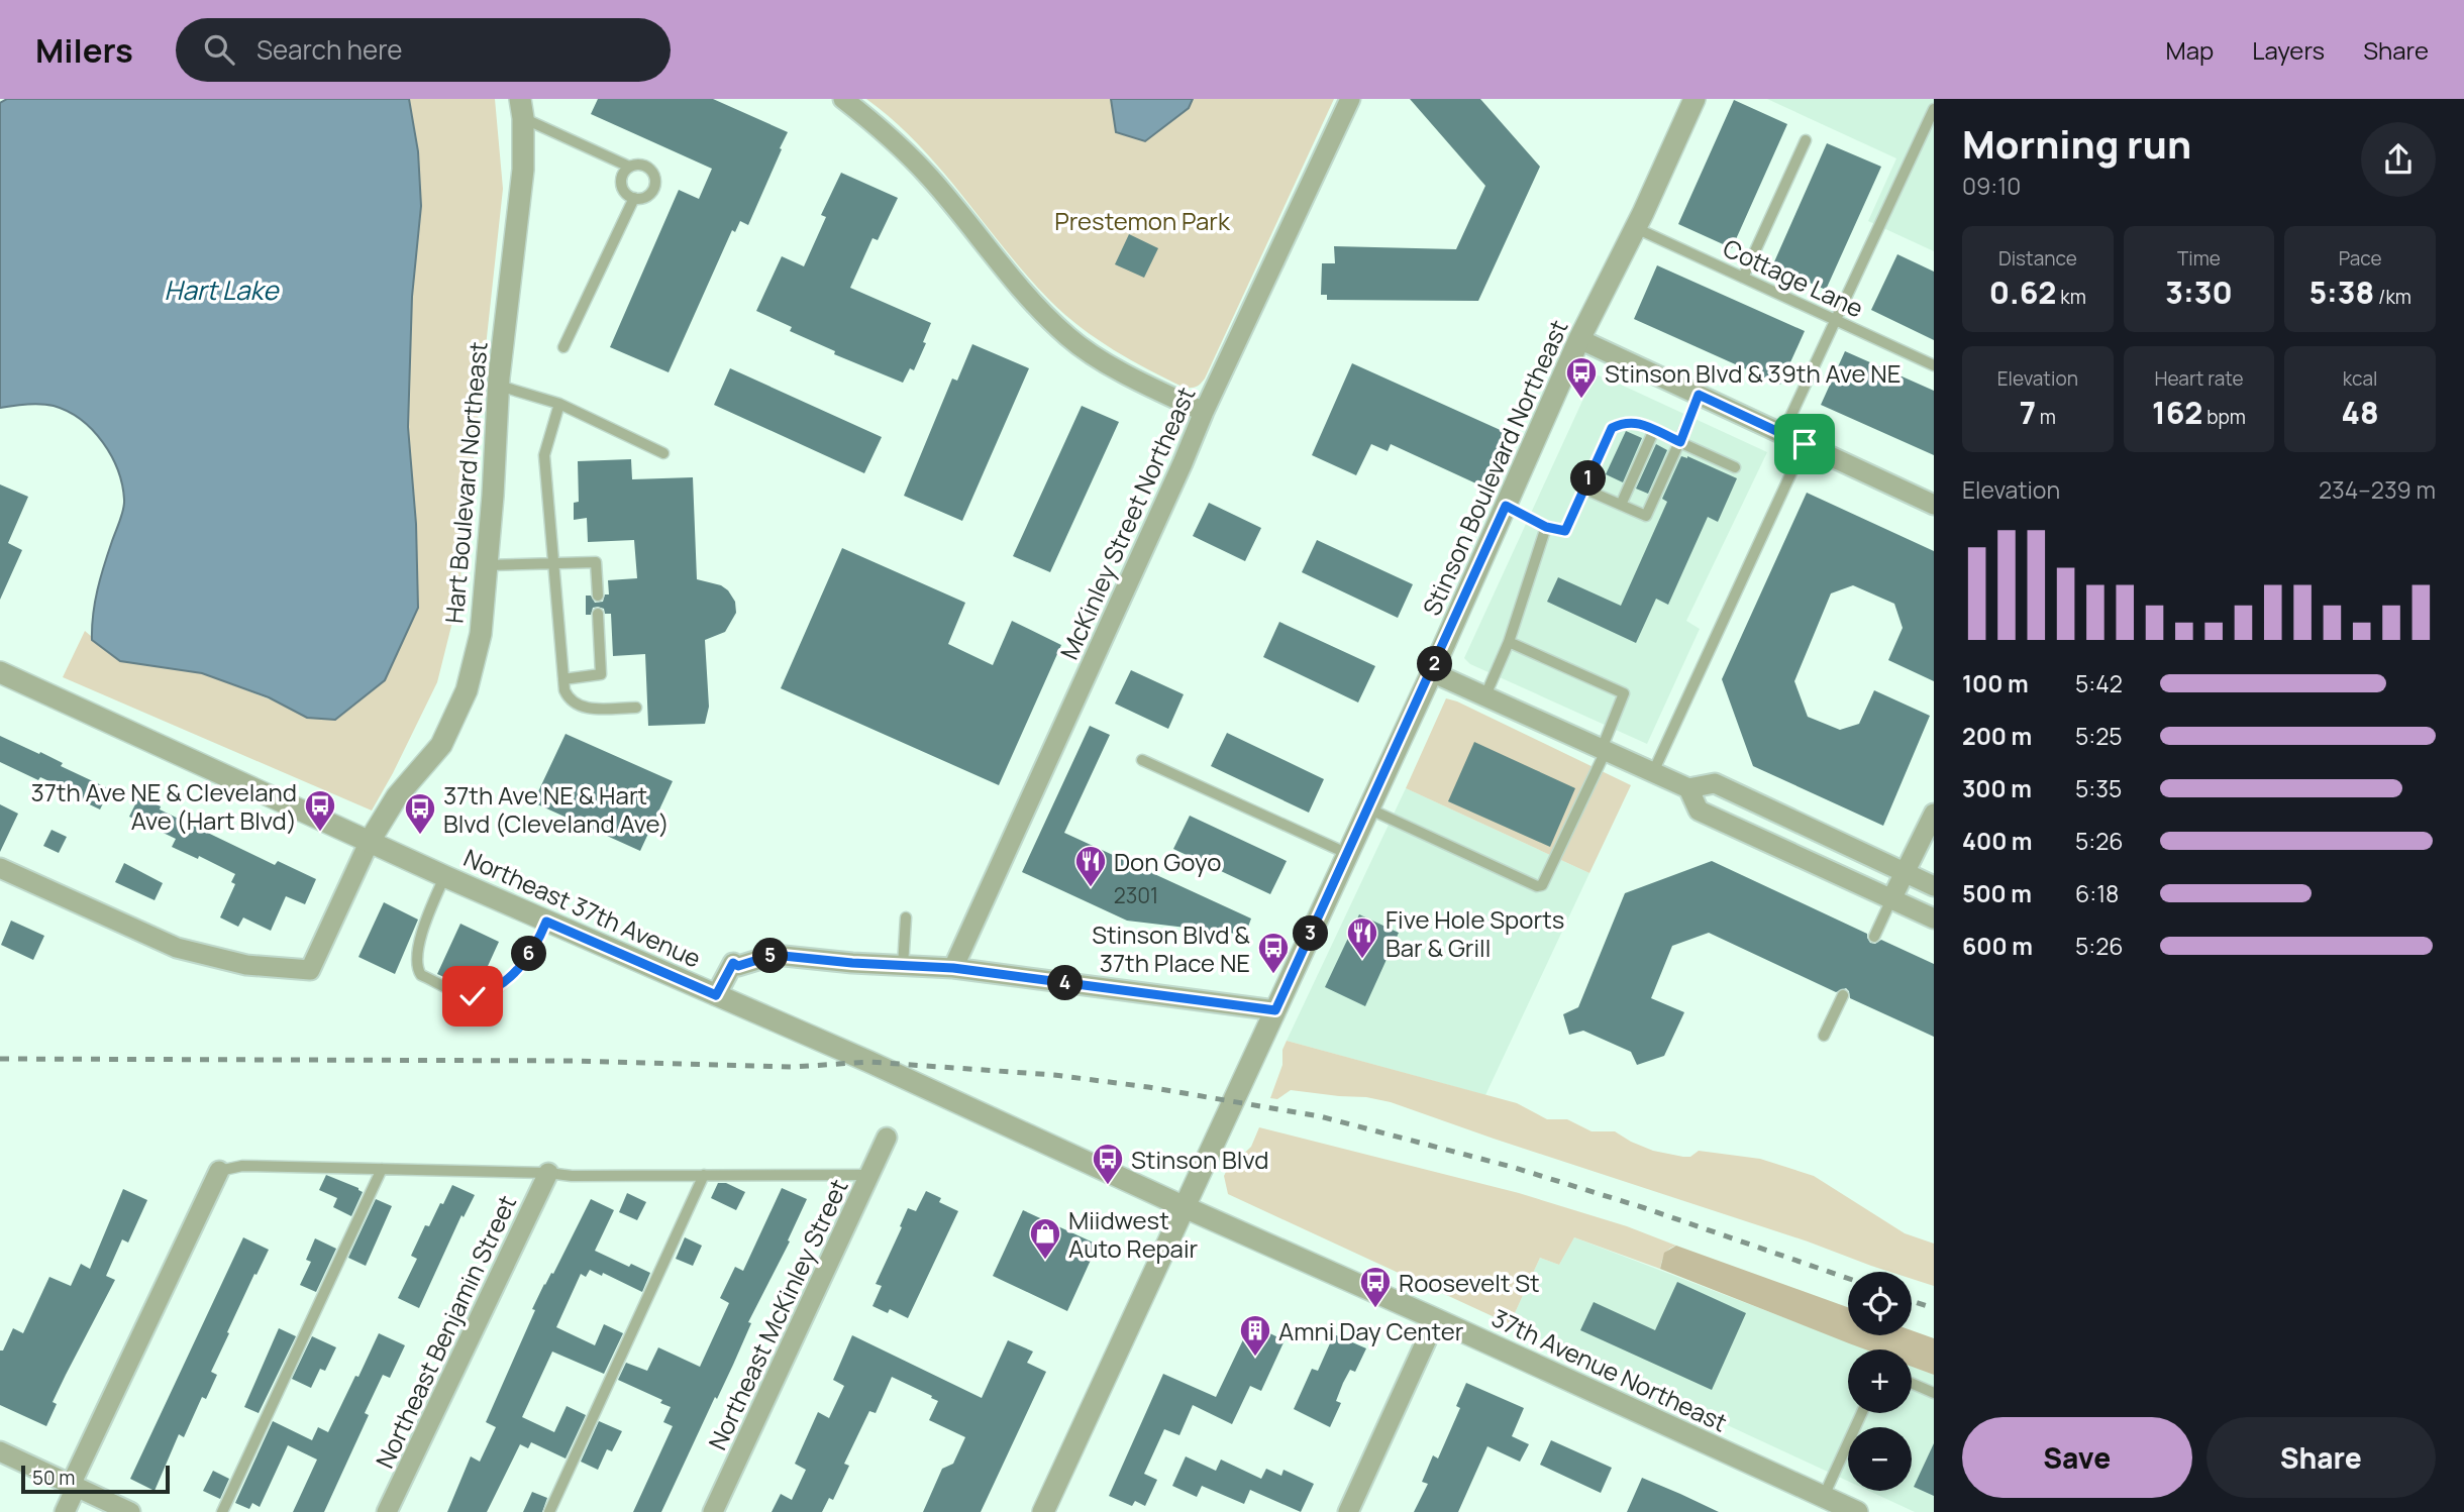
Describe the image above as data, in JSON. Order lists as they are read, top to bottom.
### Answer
{
  "streets": {
    "street": [
      "Stinson Boulevard Northeast",
      "Hart Boulevard Northeast",
      "McKinley Street Northeast",
      "Northeast 37th Avenue",
      "Northeast McKinley Street",
      "Northeast Benjamin Street",
      "37th Avenue Northeast"
    ],
    "lane": ["Cottage Lane"]
  },
  "crossings": [
    ["Cottage Lane", "Stinson Boulevard Northeast"],
    ["Stinson Boulevard Northeast", "Northeast 37th Avenue"],
    ["Stinson Boulevard Northeast", "37th Avenue Northeast"],
    ["Hart Boulevard Northeast", "Northeast 37th Avenue"],
    ["Northeast 37th Avenue", "37th Avenue Northeast"]
  ],
  "water": ["Hart Lake"],
  "parks": ["Prestemon Park"],
  "places": {
    "bus stop": [
      "Stinson Blvd & 39th Ave NE",
      "37th Ave NE & Cleveland Ave (Hart Blvd)",
      "37th Ave NE & Hart Blvd (Cleveland Ave)",
      "Stinson Blvd & 37th Place NE",
      "Stinson Blvd",
      "Roosevelt St"
    ],
    "restaurant": ["Don Goyo", "Five Hole Sports Bar & Grill"],
    "shop": ["Miidwest Auto Repair"],
    "building": ["Amni Day Center"]
  },
  "house_numbers": ["2301"],
  "scale_bar": "50 m",
  "page": {
    "header": "Milers",
    "search": "Search here",
    "nav": ["Map", "Layers", "Share"],
    "heading": ["Morning run", "09:10"],
    "stats": [
      ["Distance", "0.62 km"],
      ["Time", "3:30"],
      ["Pace", "5:38 /km"],
      ["Elevation", "7 m"],
      ["Heart rate", "162 bpm"],
      ["kcal", "48"]
    ],
    "chart": ["Elevation", "234–239 m"],
    "pins": [
      "1",
      "2",
      "3",
      "6",
      "5",
      "4"
    ],
    "list": [
      {
        "name": "100 m",
        "note": "5:42"
      },
      {
        "name": "200 m",
        "note": "5:25"
      },
      {
        "name": "300 m",
        "note": "5:35"
      },
      {
        "name": "400 m",
        "note": "5:26"
      },
      {
        "name": "500 m",
        "note": "6:18"
      },
      {
        "name": "600 m",
        "note": "5:26"
      }
    ],
    "map_buttons": ["+", "−"],
    "buttons": ["Save", "Share"],
    "scale": "50 m"
  }
}
